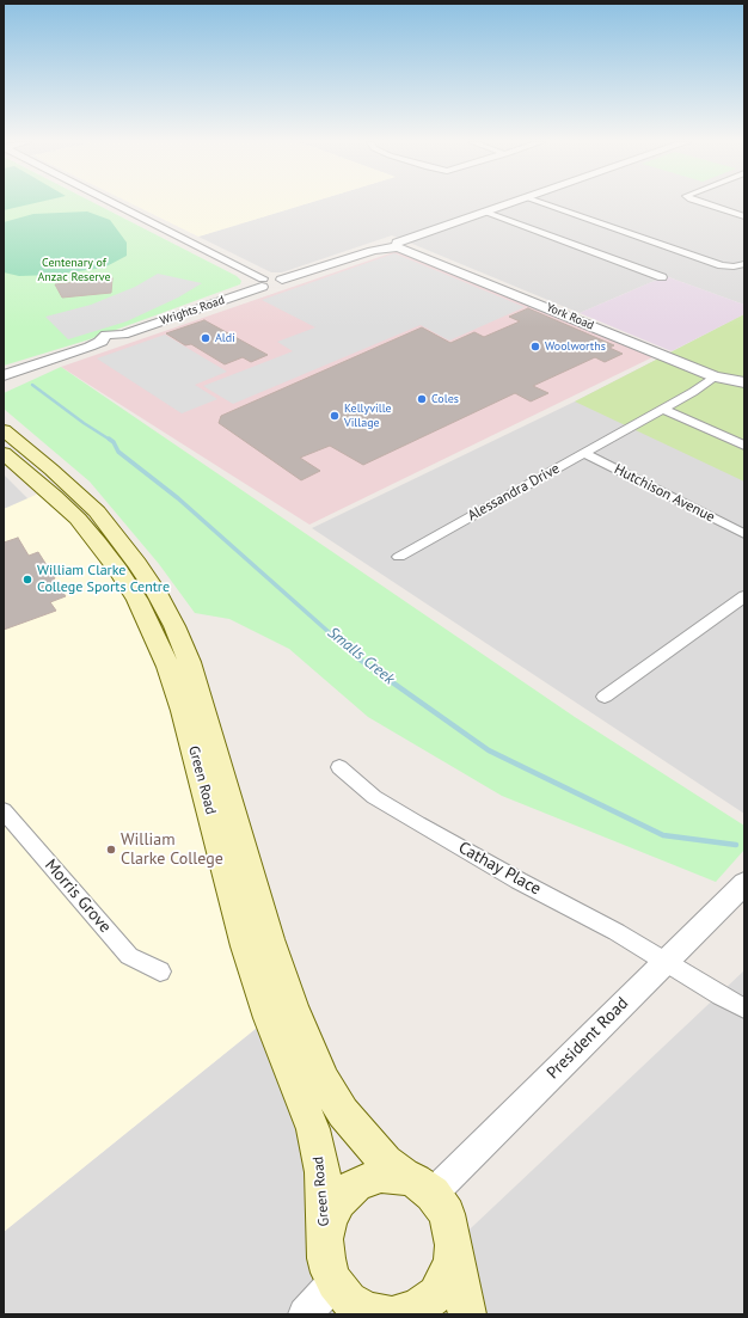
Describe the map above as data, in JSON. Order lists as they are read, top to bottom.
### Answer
{
  "streets": {
    "main road": ["Green Road"],
    "street": [
      "Wrights Road",
      "York Road",
      "Alessandra Drive",
      "Hutchison Avenue",
      "Cathay Place",
      "Morris Grove",
      "President Road"
    ]
  },
  "crossings": [
    ["Wrights Road", "York Road"],
    ["York Road", "Alessandra Drive"],
    ["Alessandra Drive", "Hutchison Avenue"],
    ["Green Road", "President Road"],
    ["Cathay Place", "President Road"]
  ],
  "water": ["Smalls Creek"],
  "parks": ["Centenary of Anzac Reserve"],
  "places": [
    "Aldi",
    "Woolworths",
    "Coles",
    "Kellyville Village",
    "William Clarke College Sports Centre",
    "William Clarke College"
  ]
}
